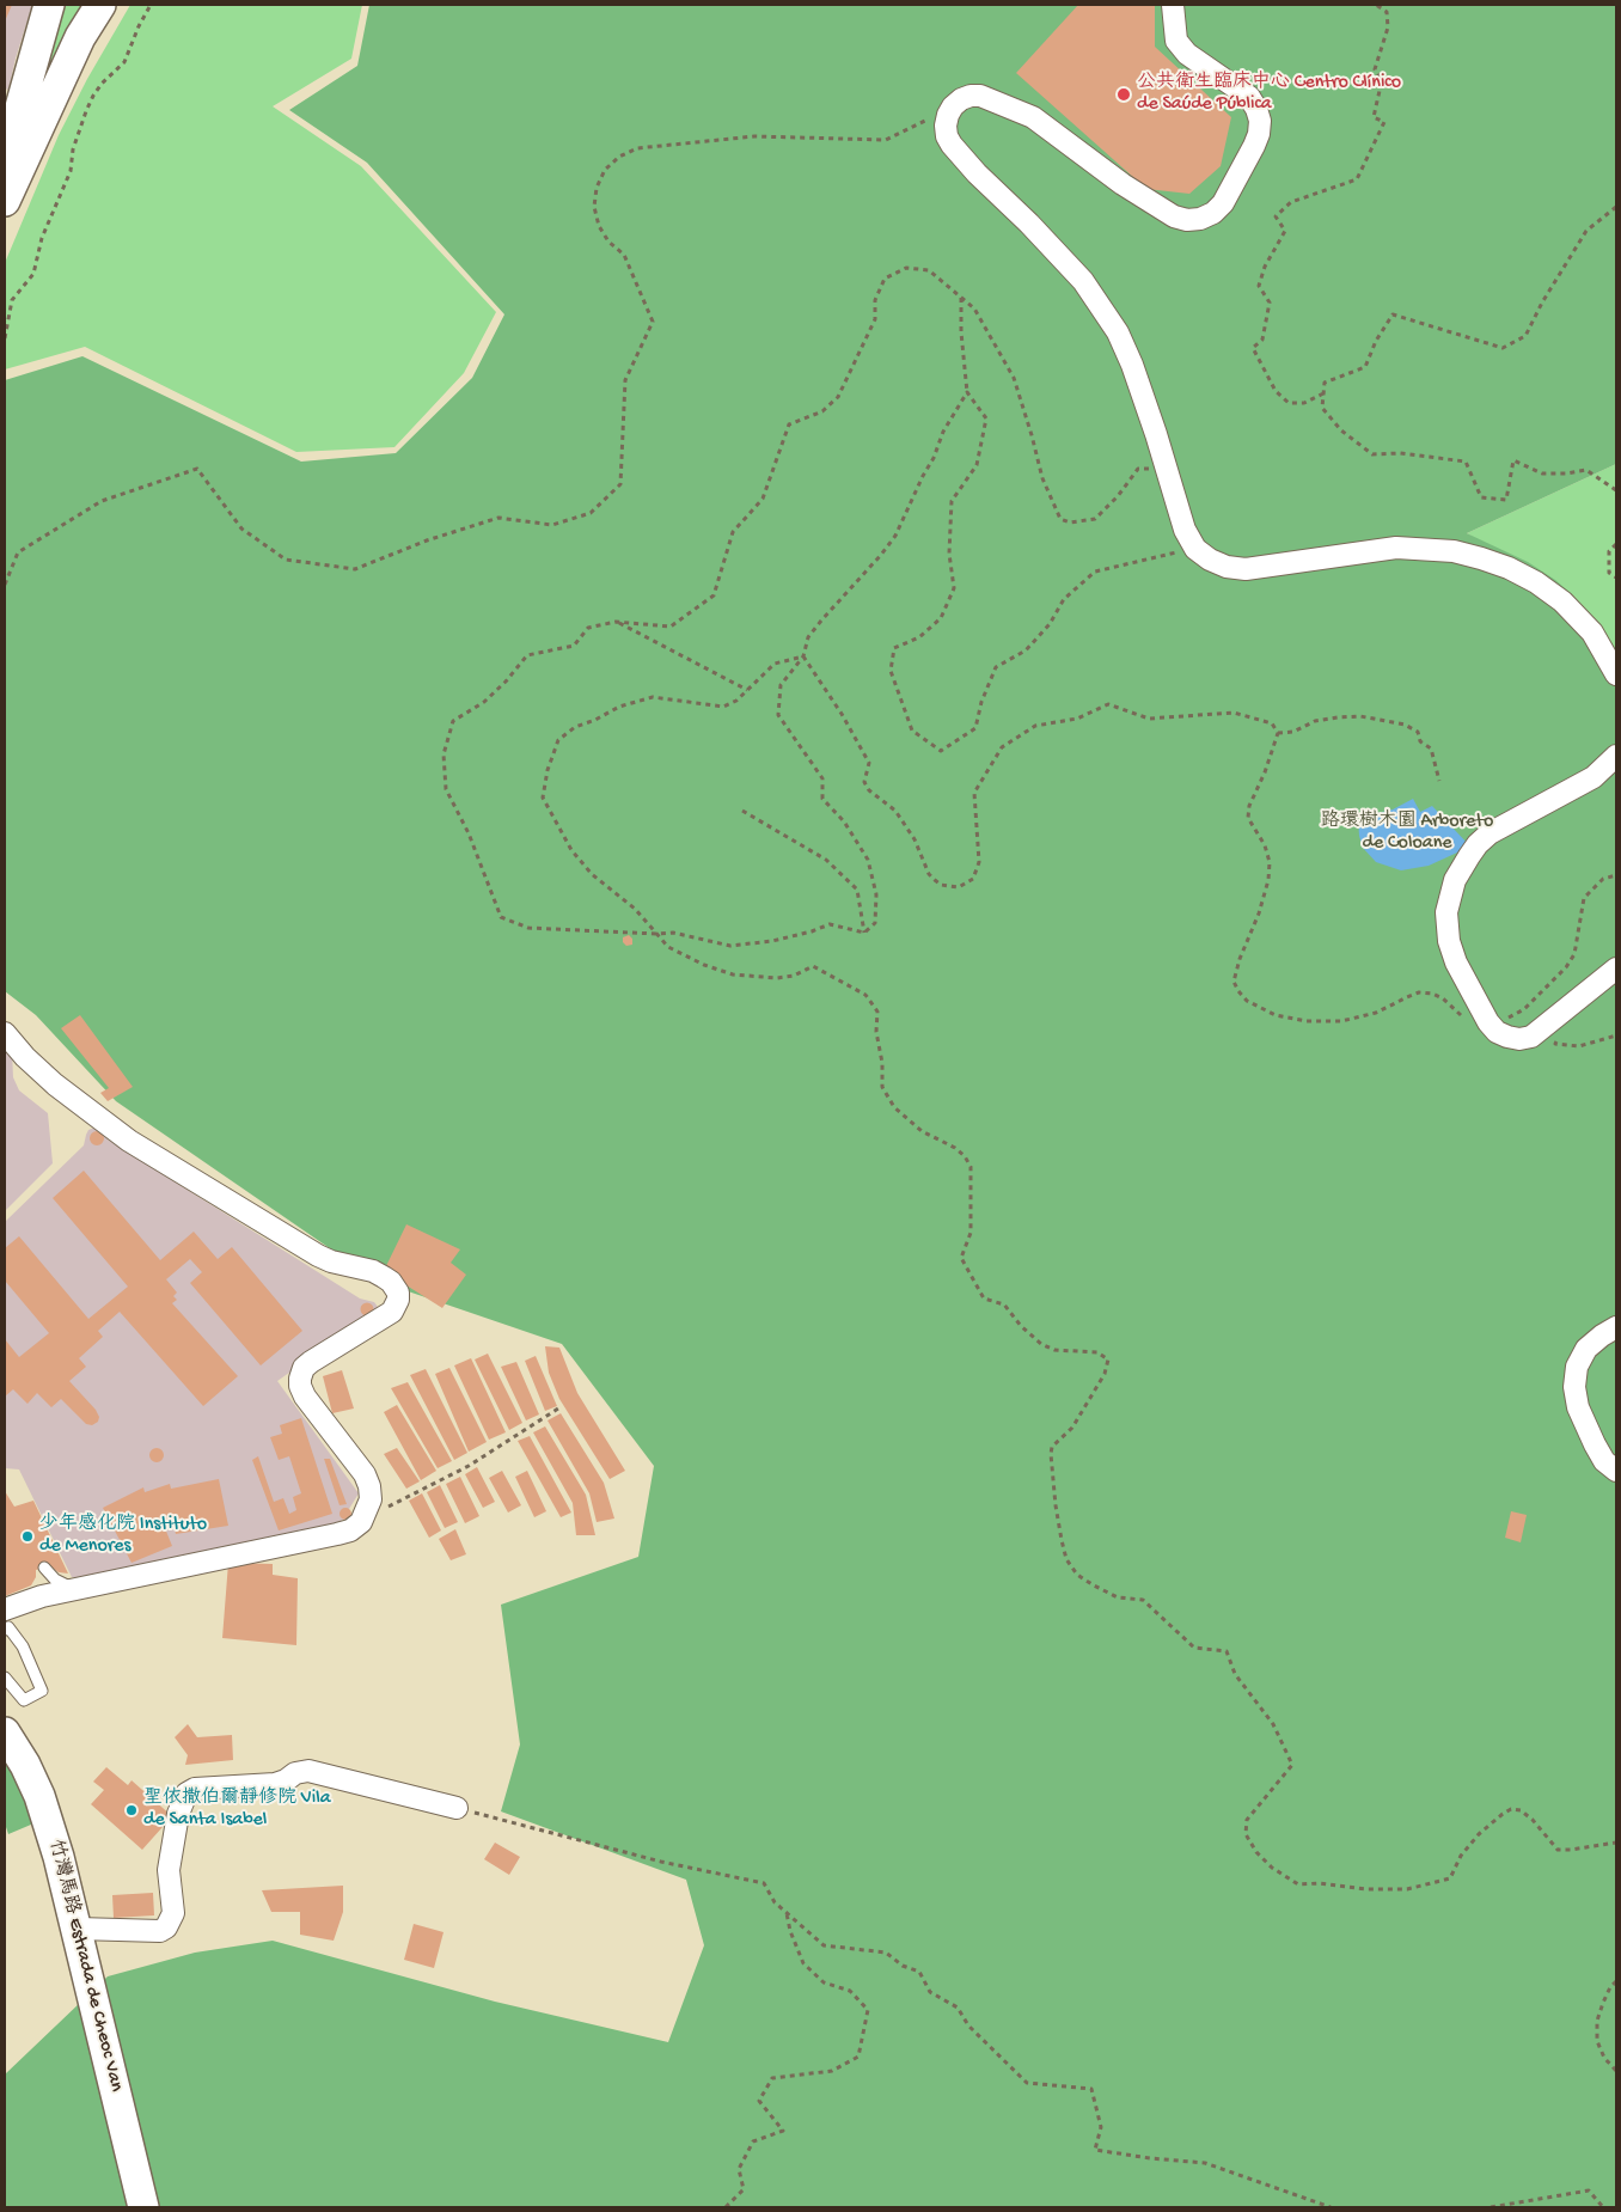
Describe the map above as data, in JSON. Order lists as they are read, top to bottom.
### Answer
{
  "streets": {
    "main road": ["竹灣馬路 Estrada de Cheoc Van"]
  },
  "parks": ["路環樹木園 Arboreto de Coloane"],
  "places": ["公共衛生臨床中心 Centro Clínico de Saúde Pública", "少年感化院 Instituto de Menores", "聖依撒伯爾靜修院 Vila de Santa Isabel"]
}
